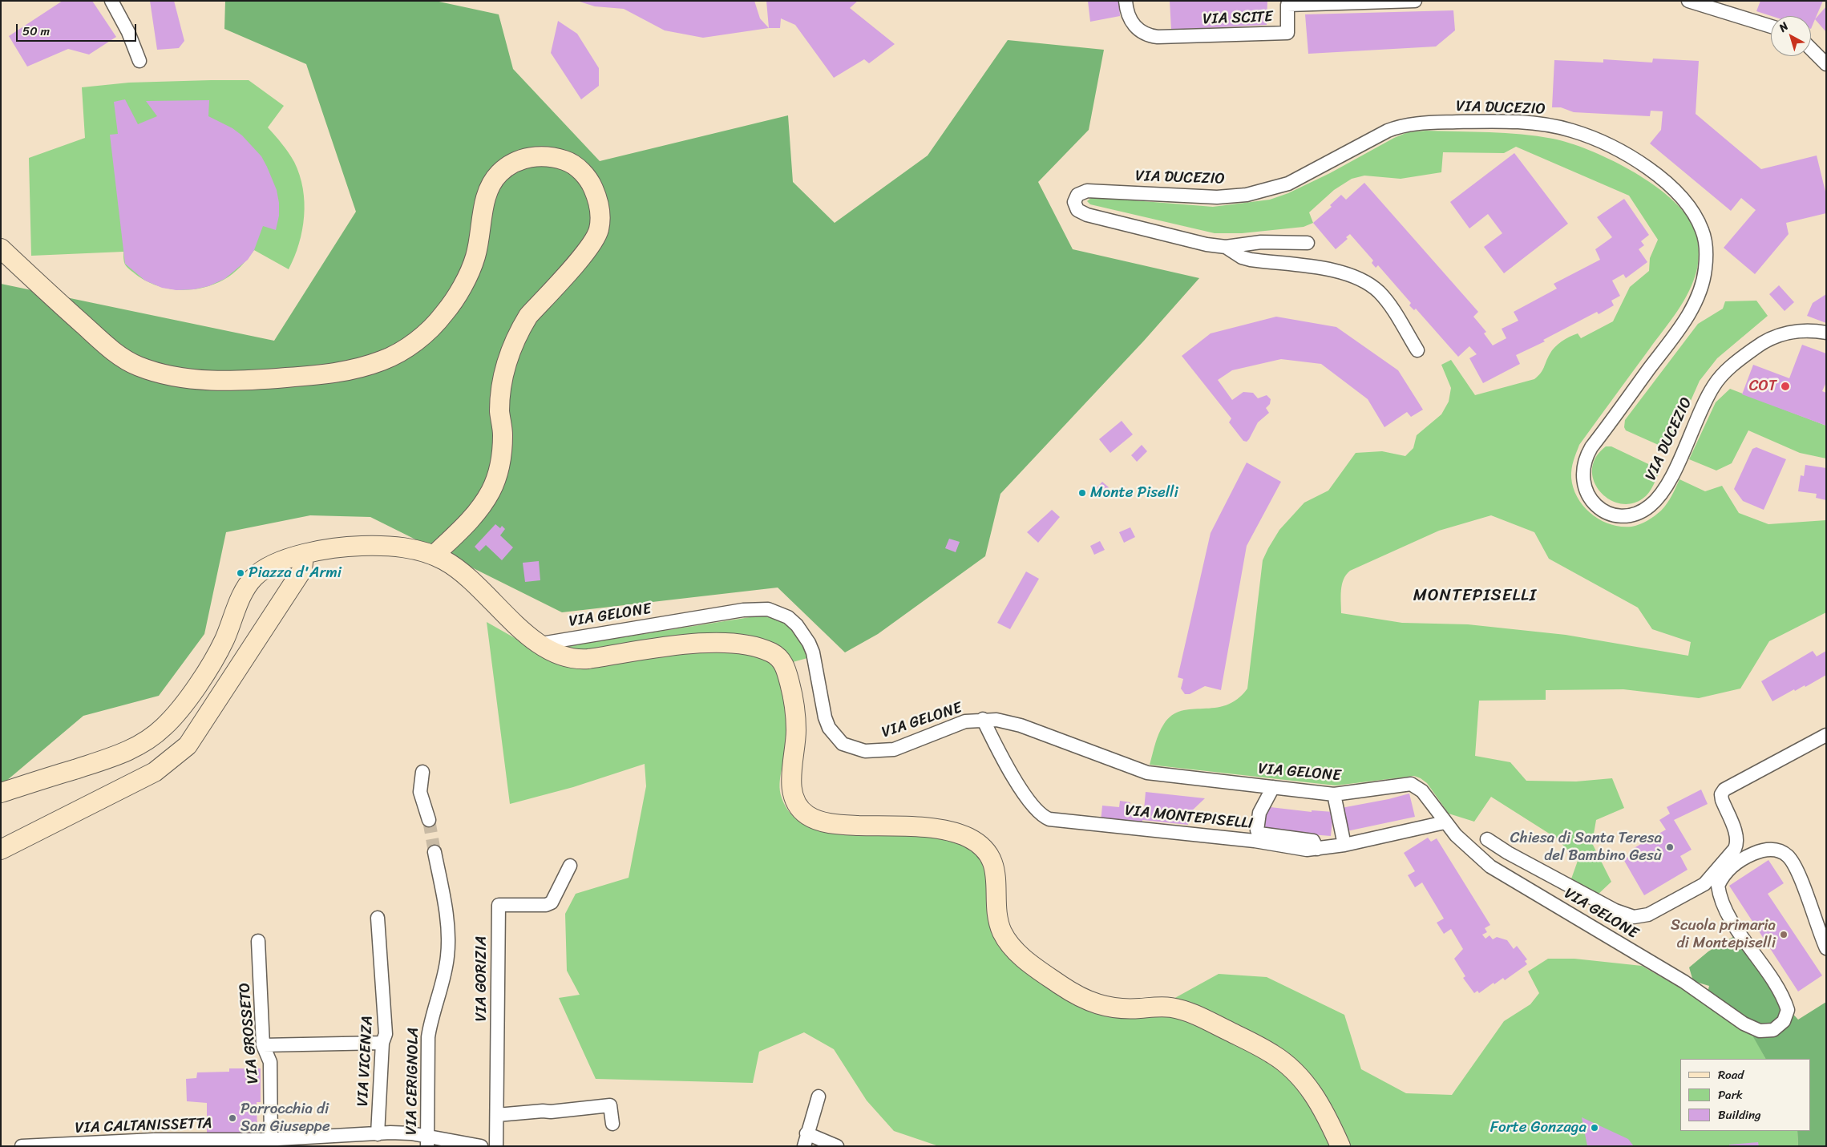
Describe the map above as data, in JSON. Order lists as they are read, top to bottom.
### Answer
{
  "streets": {
    "street": [
      "VIA SCITE",
      "VIA DUCEZIO",
      "VIA GELONE",
      "VIA MONTEPISELLI",
      "VIA GORIZIA",
      "VIA GROSSETO",
      "VIA VICENZA",
      "VIA CERIGNOLA",
      "VIA CALTANISSETTA"
    ]
  },
  "crossings": [
    ["VIA GELONE", "VIA MONTEPISELLI"],
    ["VIA GROSSETO", "VIA CALTANISSETTA"],
    ["VIA VICENZA", "VIA CALTANISSETTA"],
    ["VIA CERIGNOLA", "VIA CALTANISSETTA"]
  ],
  "districts": ["MONTEPISELLI"],
  "places": [
    "COT",
    "Monte Piselli",
    "Piazza d'Armi",
    "Chiesa di Santa Teresa del Bambino Gesù",
    "Scuola primaria di Montepiselli",
    "Parrocchia di San Giuseppe",
    "Forte Gonzaga"
  ],
  "legend": ["Road", "Park", "Building"],
  "scale_bar": "50 m",
  "north": "top left"
}
